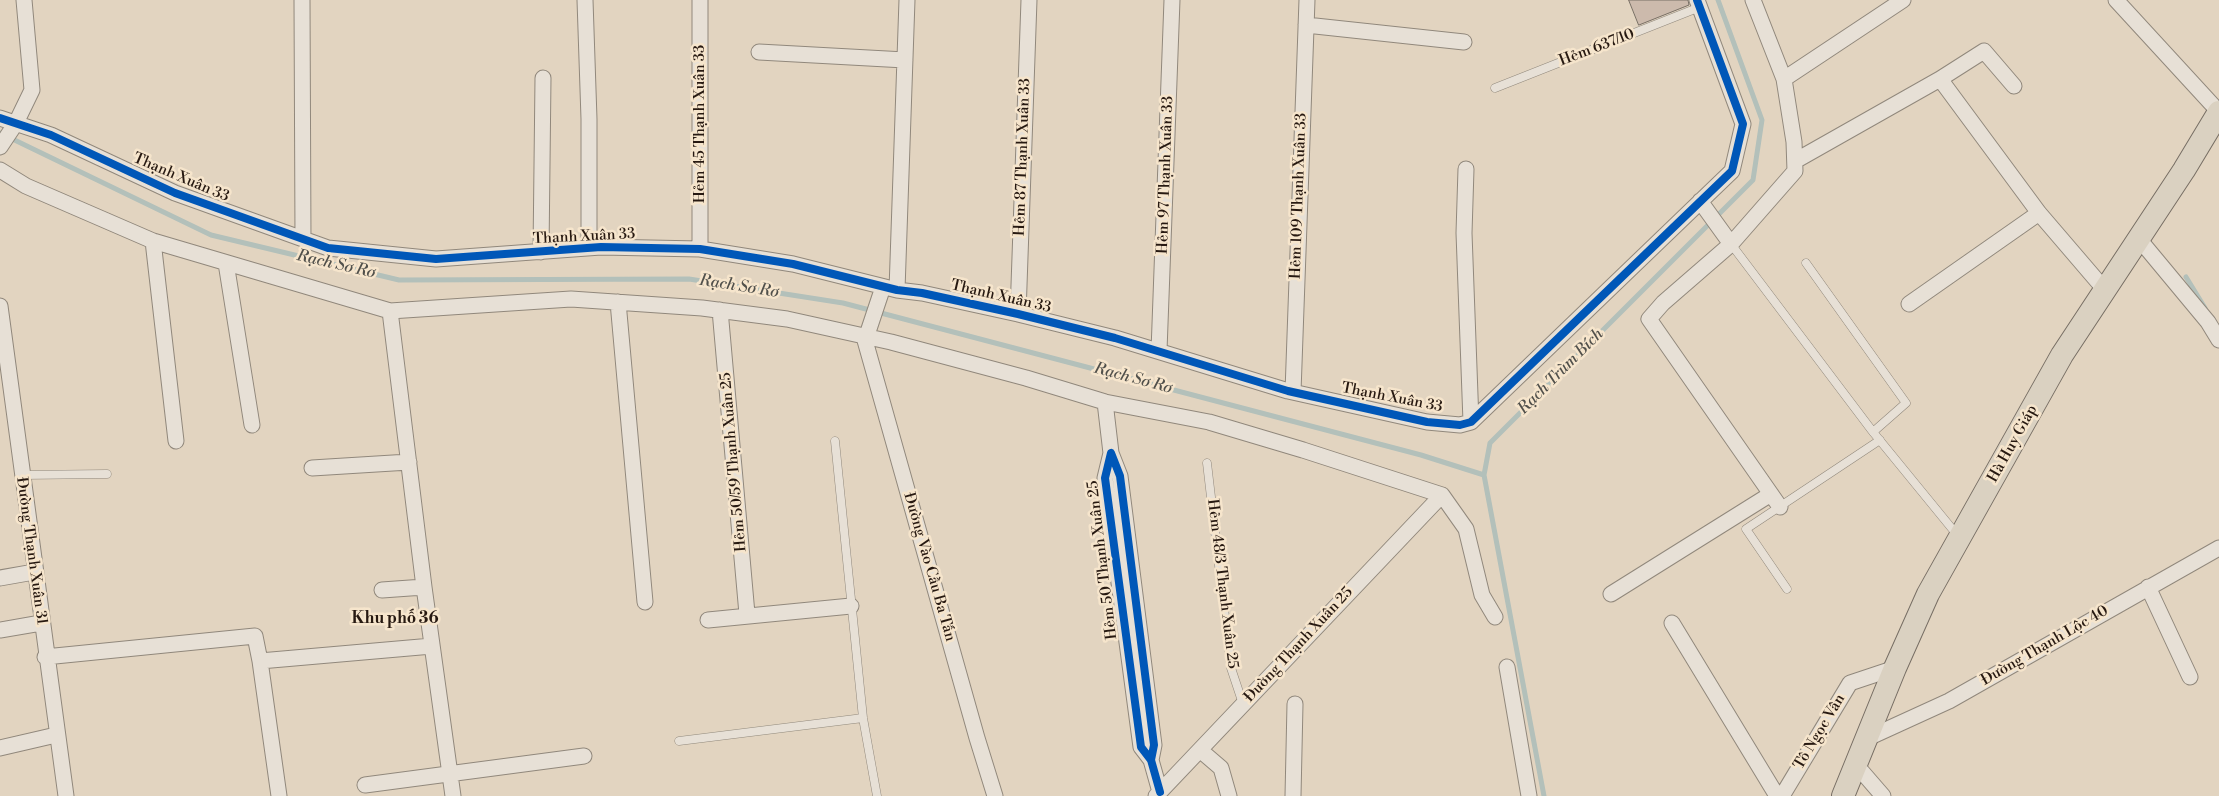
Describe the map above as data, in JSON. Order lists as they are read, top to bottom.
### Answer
{
  "streets": {
    "main road": ["Hà Huy Giáp"],
    "street": [
      "Hẻm 45 Thạnh Xuân 33",
      "Hẻm 87 Thạnh Xuân 33",
      "Hẻm 97 Thạnh Xuân 33",
      "Thạnh Xuân 33",
      "Hẻm 109 Thạnh Xuân 33",
      "Hẻm 50/59 Thạnh Xuân 25",
      "Đường Thạnh Xuân 31",
      "Hẻm 50 Thạnh Xuân 25",
      "Đường Vào Cầu Ba Tấn",
      "Đường Thạnh Xuân 25",
      "Đường Thạnh Lộc 40",
      "Tô Ngọc Vân"
    ],
    "lane": ["Hẻm 637/10", "Hẻm 48/3 Thạnh Xuân 25"]
  },
  "crossings": [
    ["Hẻm 45 Thạnh Xuân 33", "Thạnh Xuân 33"],
    ["Hẻm 87 Thạnh Xuân 33", "Thạnh Xuân 33"],
    ["Hẻm 97 Thạnh Xuân 33", "Thạnh Xuân 33"],
    ["Thạnh Xuân 33", "Hẻm 109 Thạnh Xuân 33"],
    ["Hà Huy Giáp", "Đường Thạnh Lộc 40"],
    ["Hà Huy Giáp", "Tô Ngọc Vân"],
    ["Hẻm 50 Thạnh Xuân 25", "Đường Thạnh Xuân 25"],
    ["Hẻm 48/3 Thạnh Xuân 25", "Đường Thạnh Xuân 25"]
  ],
  "districts": ["Khu phố 36"],
  "water": ["Rạch Sơ Rơ", "Rạch Trùm Bích"]
}
